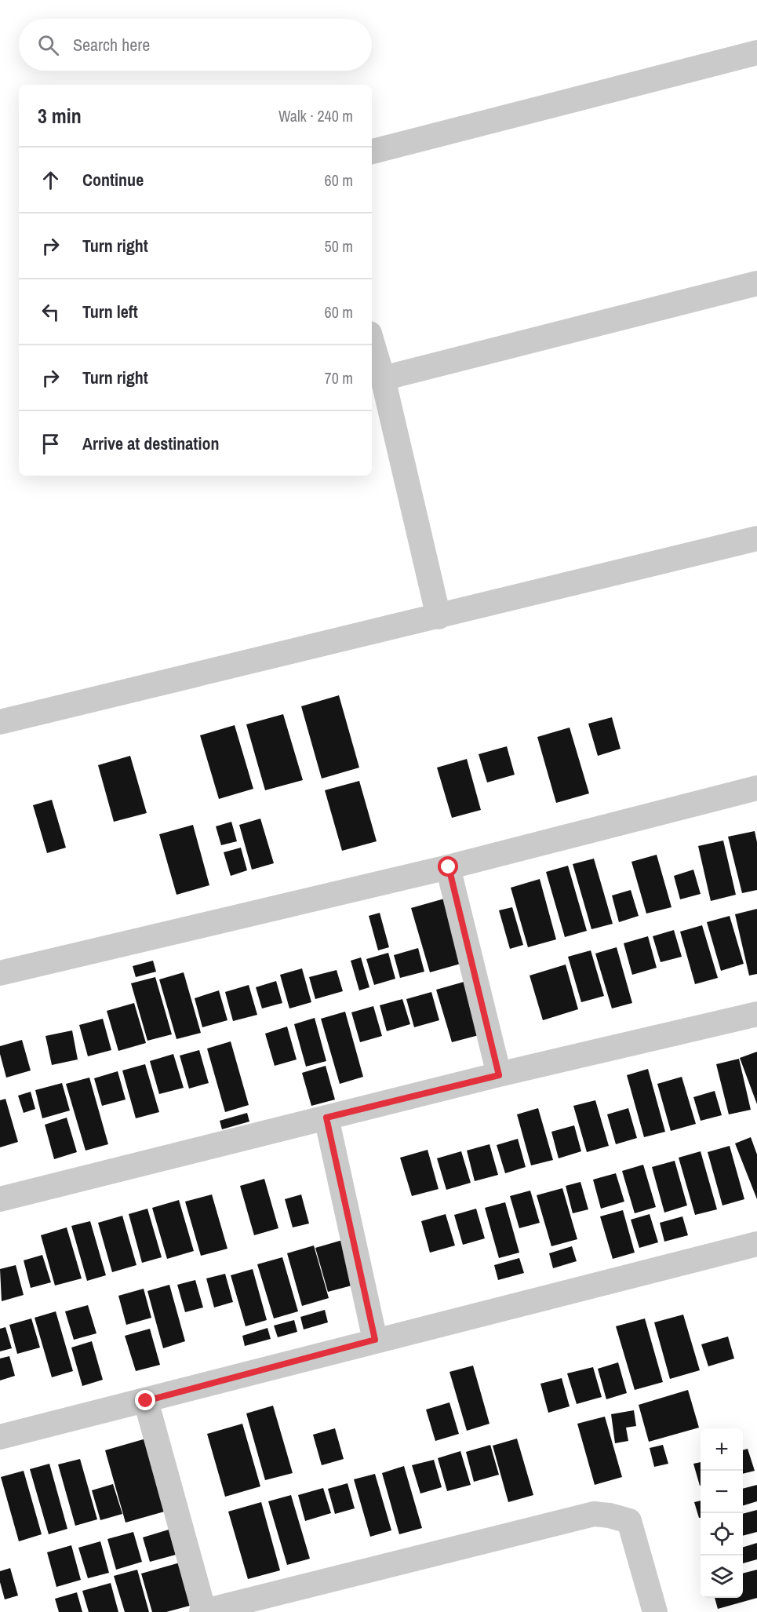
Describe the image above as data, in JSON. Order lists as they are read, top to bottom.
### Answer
{
  "page": {
    "search": "Search here",
    "heading": ["3 min", "Walk · 240 m"],
    "list": [
      ["Continue", "60 m"],
      ["Turn right", "50 m"],
      ["Turn left", "60 m"],
      ["Turn right", "70 m"],
      "Arrive at destination"
    ],
    "map_buttons": ["+", "−"]
  }
}
